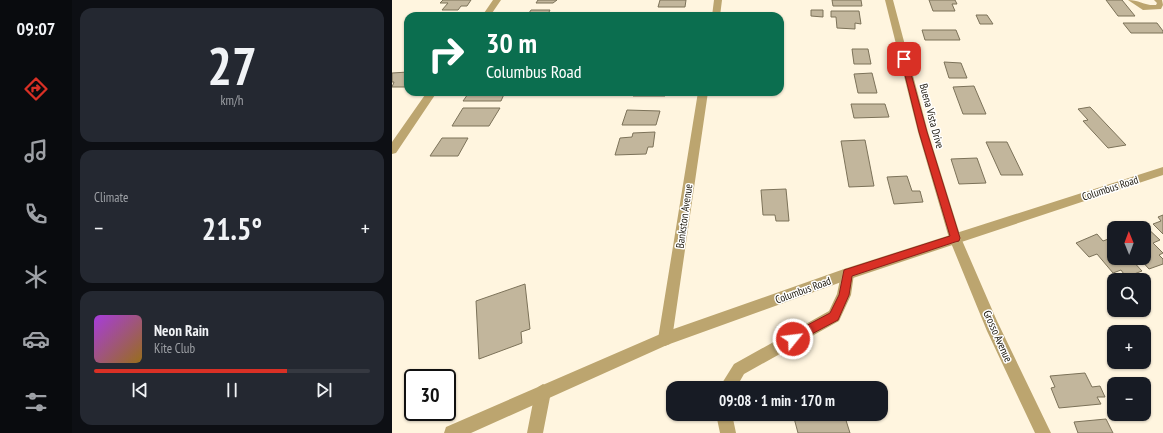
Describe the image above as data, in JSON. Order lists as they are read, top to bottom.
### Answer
{
  "streets": {
    "street": [
      "Buena Vista Drive",
      "Columbus Road",
      "Bankston Avenue",
      "Grosso Avenue"
    ]
  },
  "crossings": [
    ["Buena Vista Drive", "Columbus Road"],
    ["Buena Vista Drive", "Grosso Avenue"],
    ["Columbus Road", "Bankston Avenue"],
    ["Columbus Road", "Grosso Avenue"]
  ],
  "north": "top",
  "page": {
    "tabs": "09:07",
    "tile": [
      ["27", "km/h"],
      "Climate"
    ],
    "turn": ["30 m", "Columbus Road"],
    "heat": ["−", "21.5°", "+"],
    "map_buttons": ["+", "−"],
    "song": ["Neon Rain", "Kite Club"],
    "limit": "30",
    "trip": "09:08 · 1 min · 170 m"
  }
}
